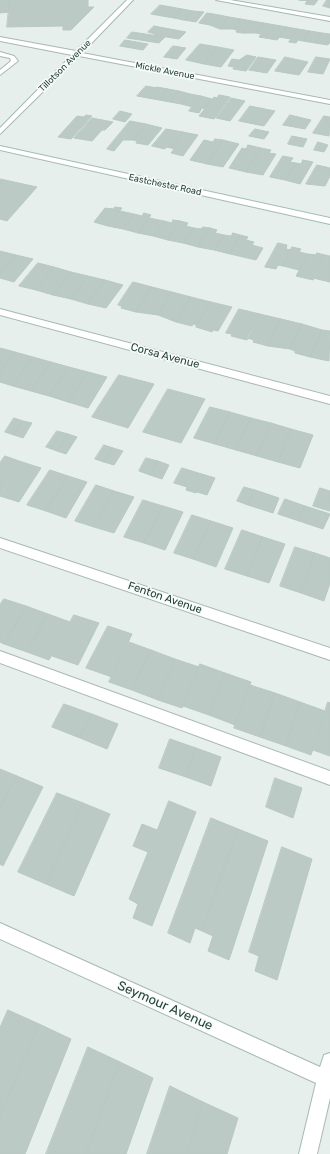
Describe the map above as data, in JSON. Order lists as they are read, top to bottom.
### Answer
{
  "streets": {
    "street": [
      "Tillotson Avenue",
      "Mickle Avenue",
      "Eastchester Road",
      "Corsa Avenue",
      "Fenton Avenue",
      "Seymour Avenue"
    ]
  },
  "crossings": [
    ["Tillotson Avenue", "Mickle Avenue"]
  ]
}
